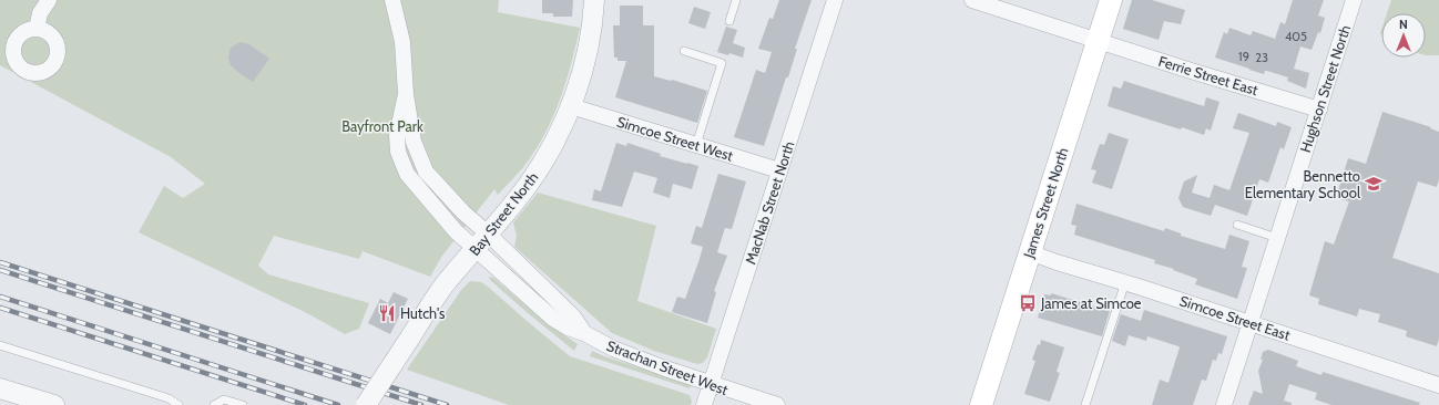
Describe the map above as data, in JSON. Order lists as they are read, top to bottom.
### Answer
{
  "streets": {
    "main road": ["James Street North"],
    "street": [
      "Ferrie Street East",
      "Hughson Street North",
      "Simcoe Street West",
      "MacNab Street North",
      "Bay Street North",
      "Simcoe Street East",
      "Strachan Street West"
    ]
  },
  "crossings": [
    ["Ferrie Street East", "Hughson Street North"],
    ["Ferrie Street East", "James Street North"],
    ["Hughson Street North", "Simcoe Street East"],
    ["Simcoe Street West", "MacNab Street North"],
    ["Simcoe Street West", "Bay Street North"],
    ["MacNab Street North", "Strachan Street West"],
    ["James Street North", "Simcoe Street East"],
    ["Bay Street North", "Strachan Street West"]
  ],
  "parks": ["Bayfront Park"],
  "places": {
    "school or university": ["Bennetto Elementary School"],
    "bus stop": ["James at Simcoe"],
    "restaurant": ["Hutch's"]
  },
  "house_numbers": ["405", "19", "23"],
  "north": "top"
}
